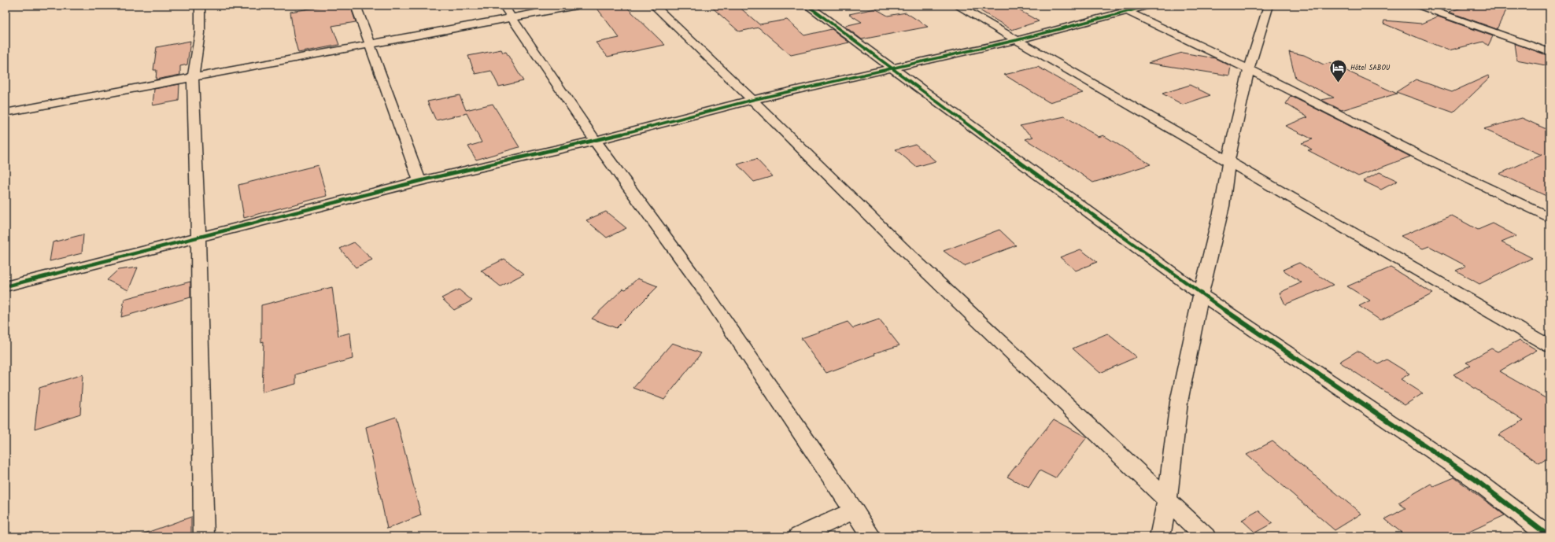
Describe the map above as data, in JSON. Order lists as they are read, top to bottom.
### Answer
{
  "places": {
    "hotel": ["Hôtel SABOU"]
  }
}
